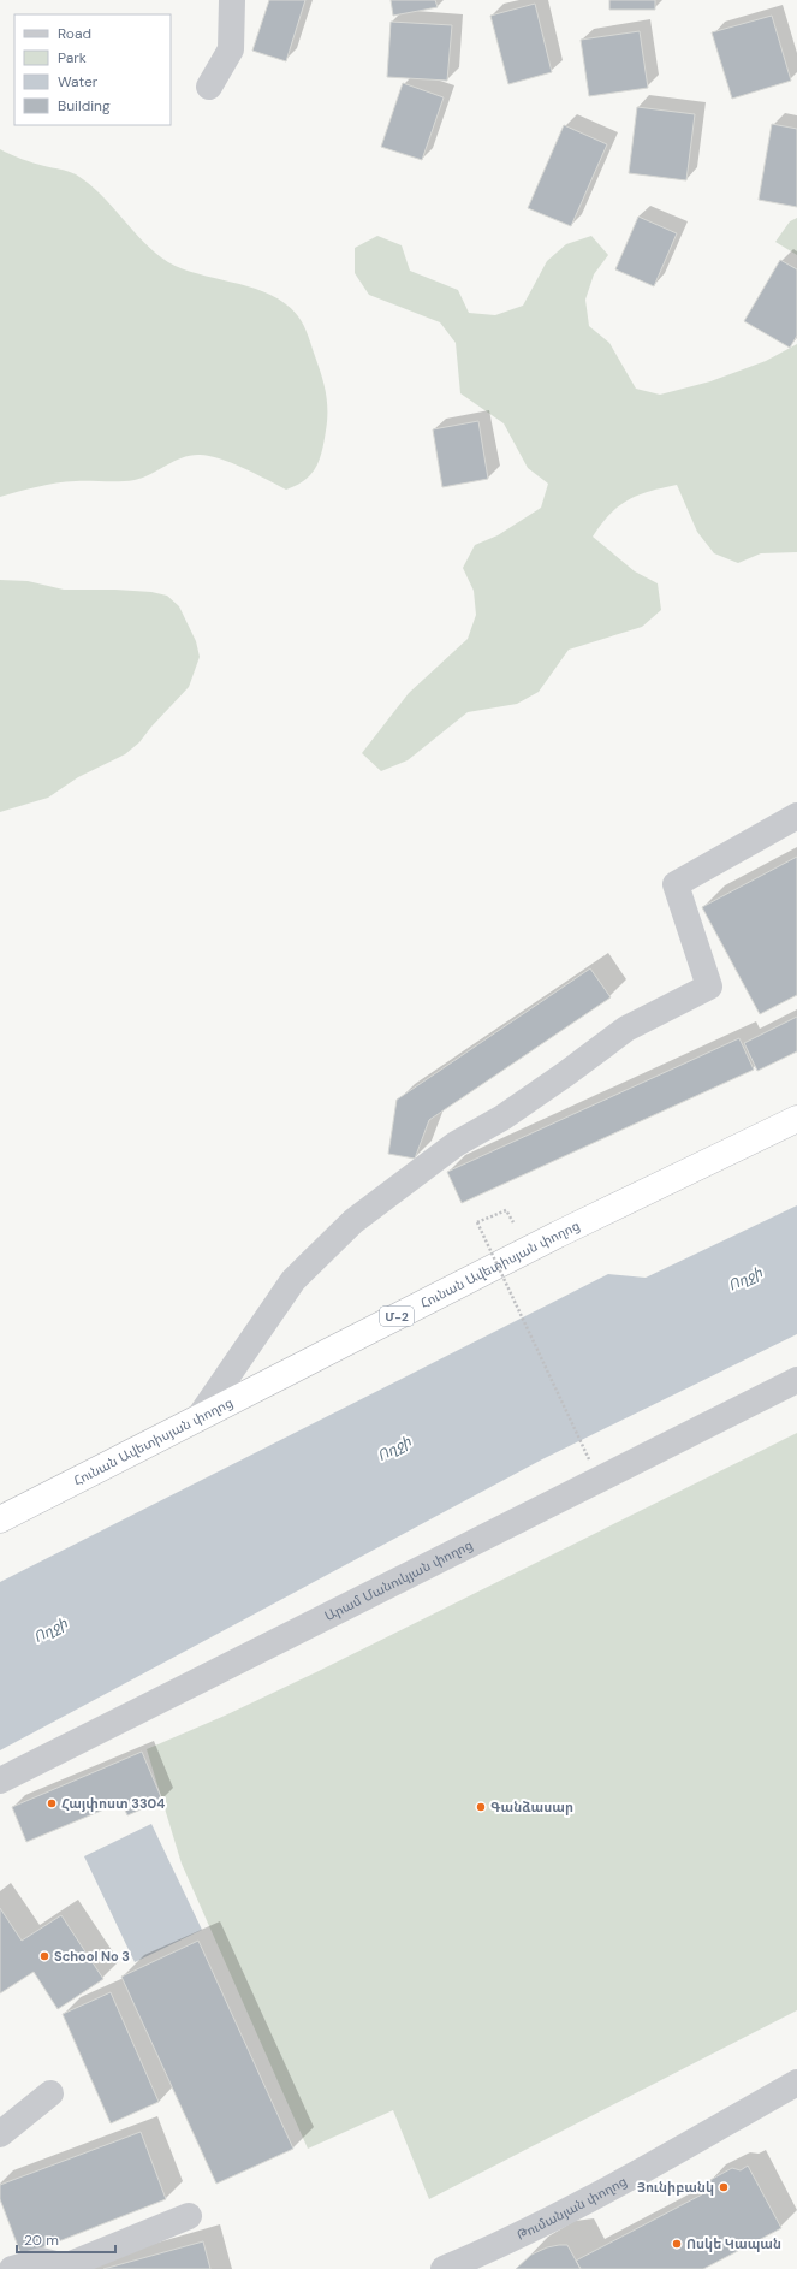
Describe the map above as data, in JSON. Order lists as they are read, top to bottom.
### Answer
{
  "streets": {
    "highway": ["Հունան Ավետիսյան փողոց", "Մ-2"],
    "street": ["Արամ Մանուկյան փողոց", "Թումանյան փողոց"]
  },
  "water": ["Ողջի"],
  "places": [
    "Հայփոստ 3304",
    "Գանձասար",
    "School No 3",
    "Յունիբանկ",
    "Ոսկե Կապան"
  ],
  "legend": [
    "Road",
    "Park",
    "Water",
    "Building"
  ],
  "scale_bar": "20 m"
}
